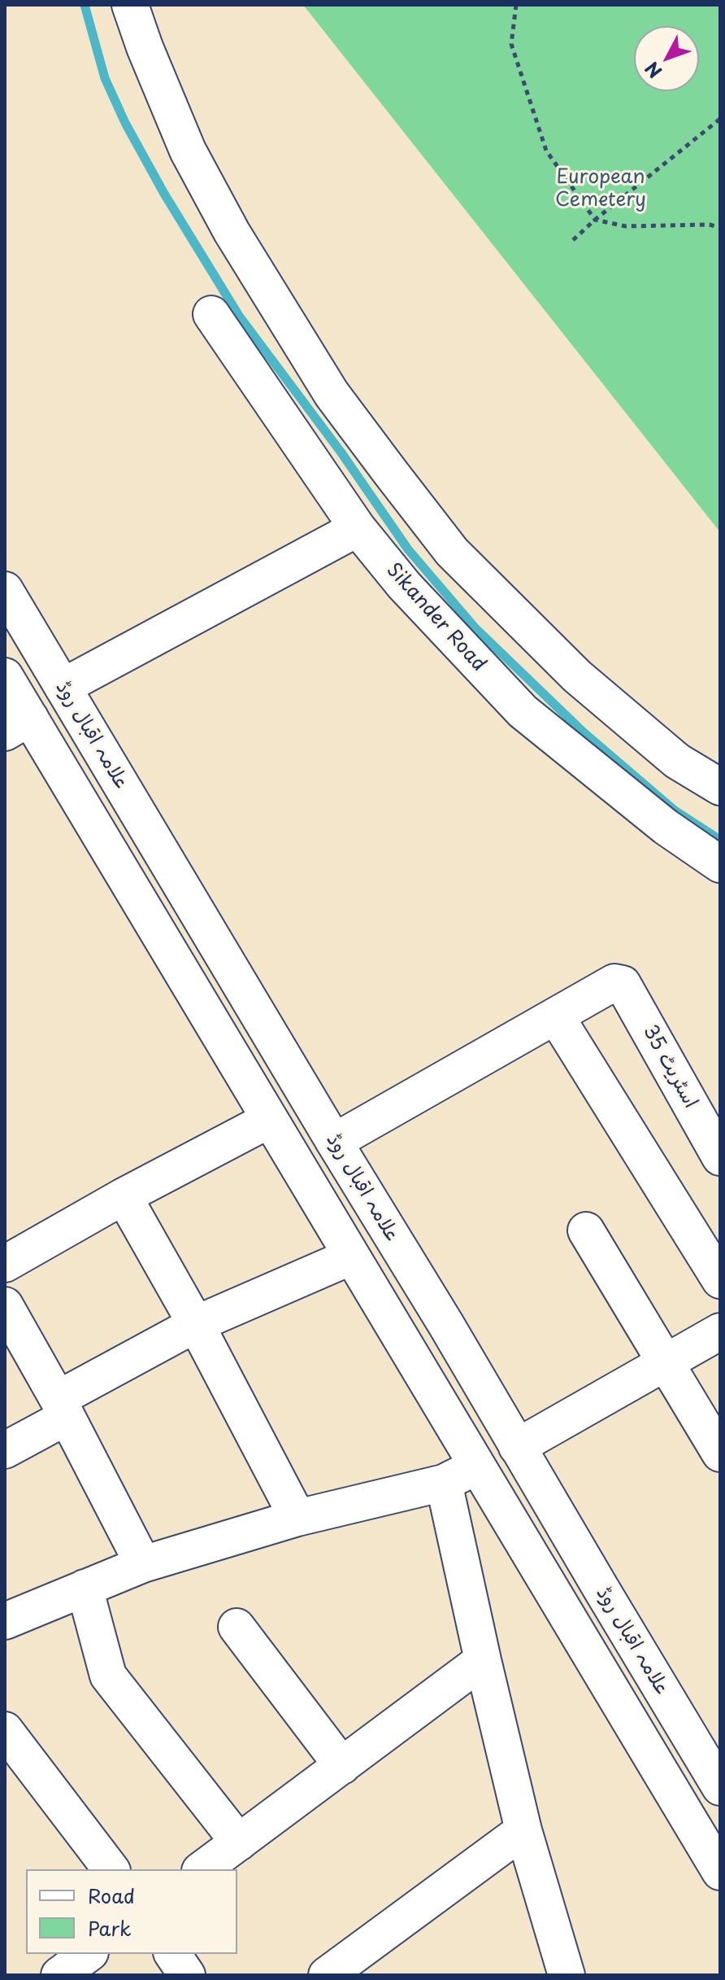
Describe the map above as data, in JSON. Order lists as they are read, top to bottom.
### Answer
{
  "streets": {
    "street": ["Sikander Road", "علامہ اقبال روڈ", "اسٹریٹ 35"]
  },
  "parks": ["European Cemetery"],
  "legend": ["Road", "Park"],
  "north": "bottom left"
}
